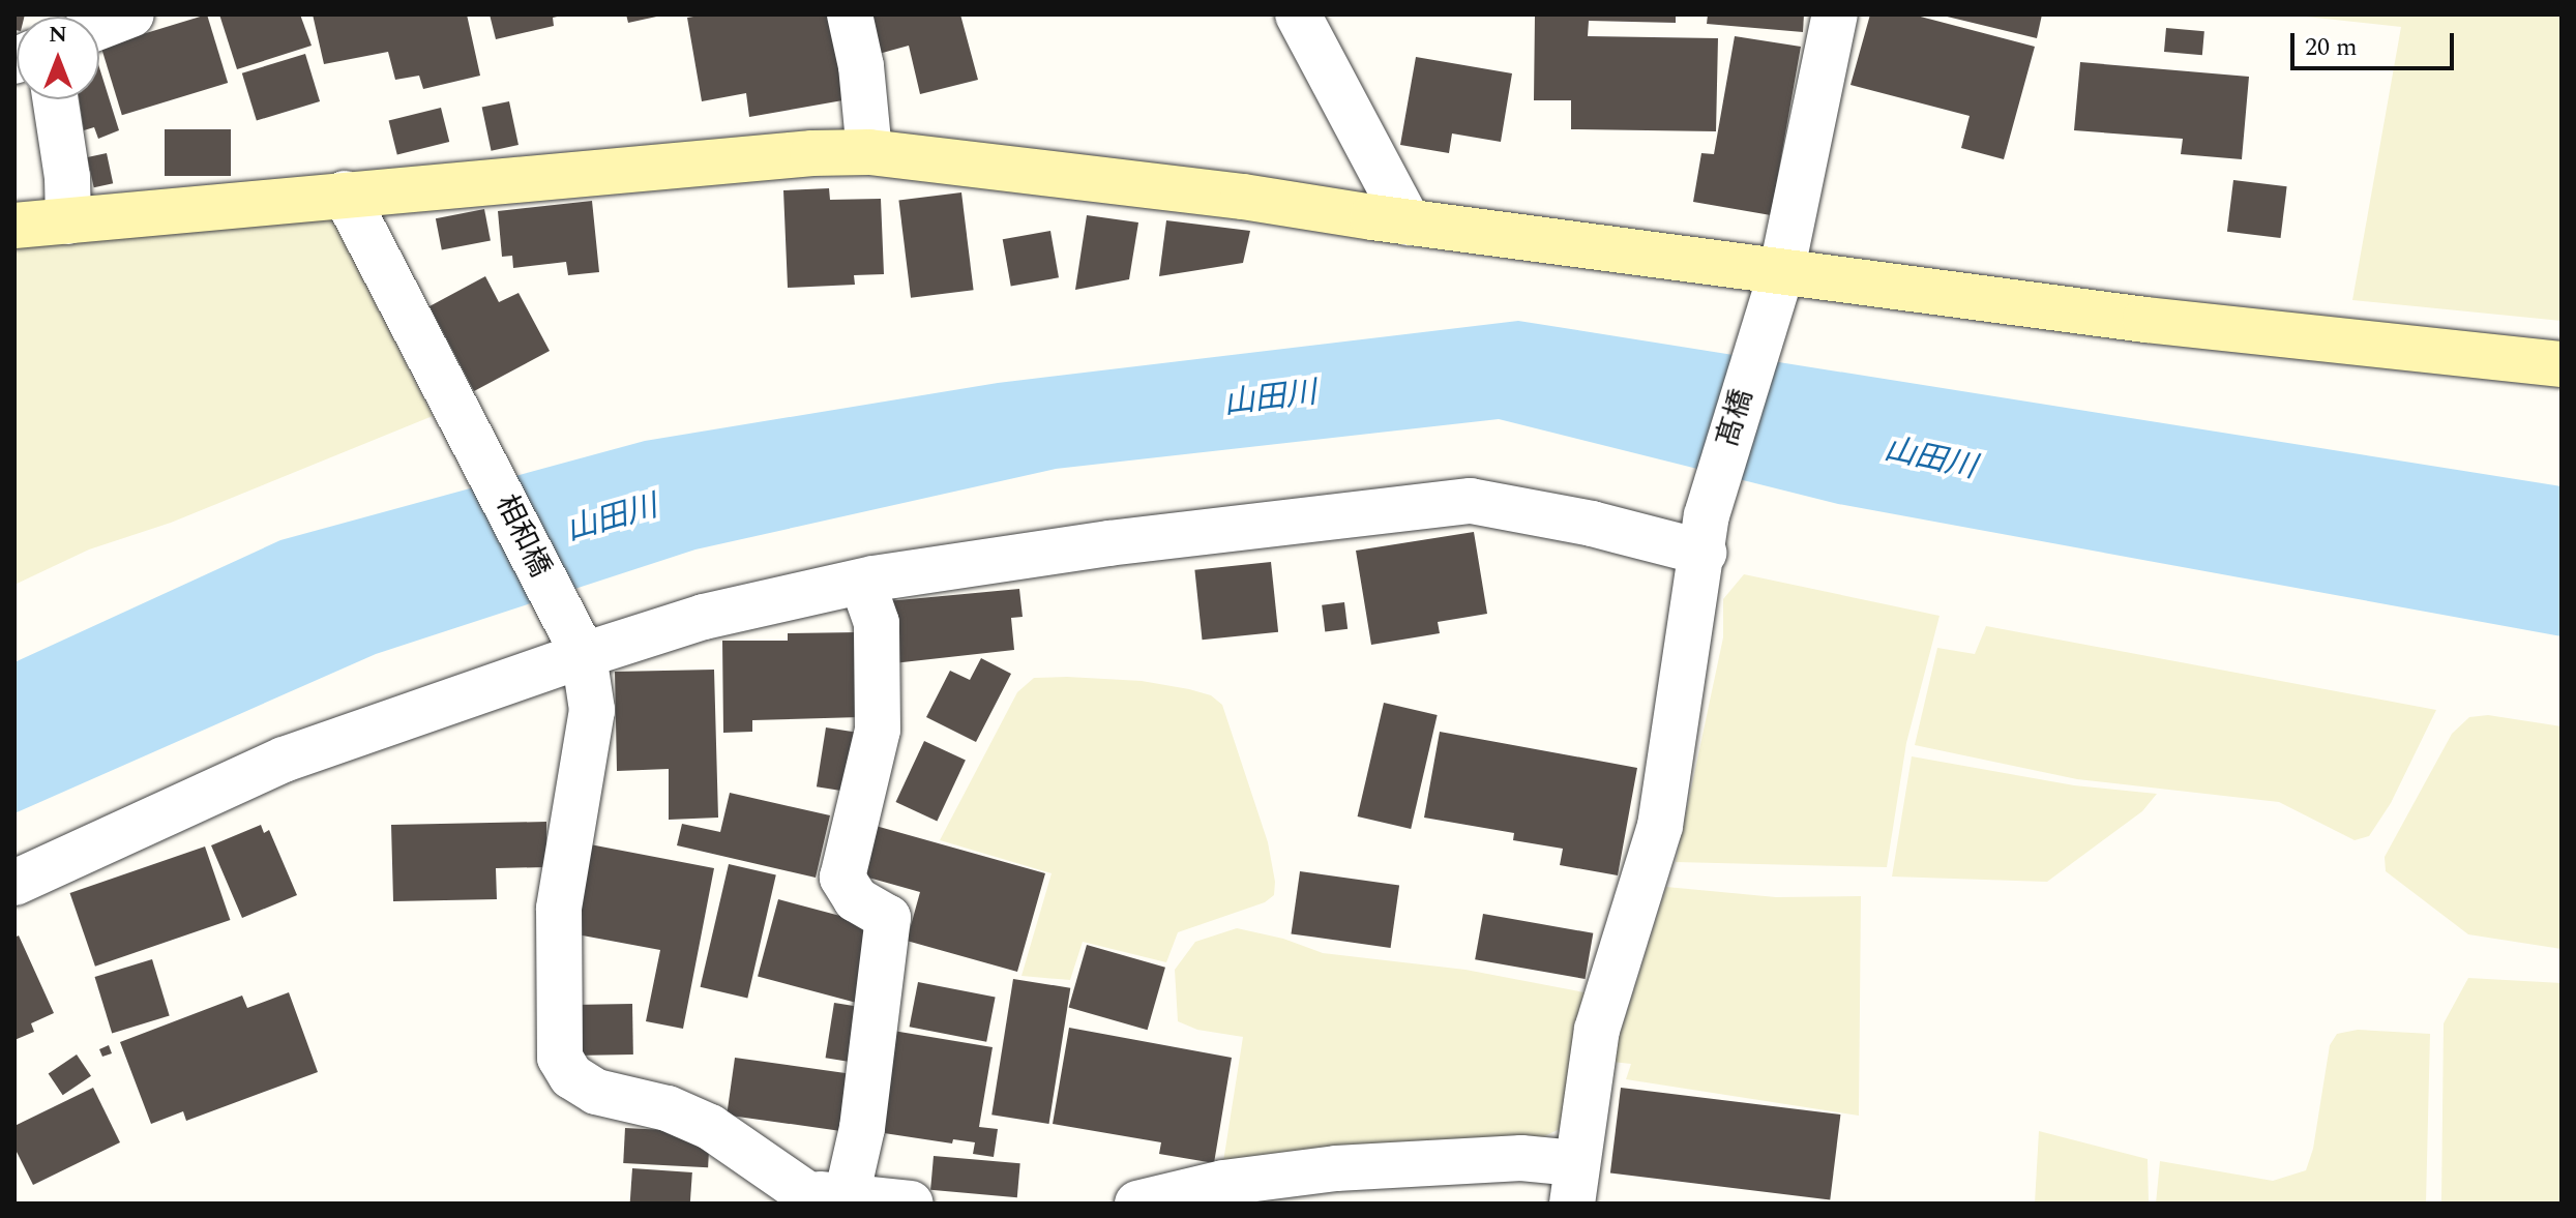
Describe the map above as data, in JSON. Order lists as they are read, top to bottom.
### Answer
{
  "streets": {
    "street": ["髙橋", "相和橋"]
  },
  "water": ["山田川"],
  "scale_bar": "20 m",
  "north": "top"
}
